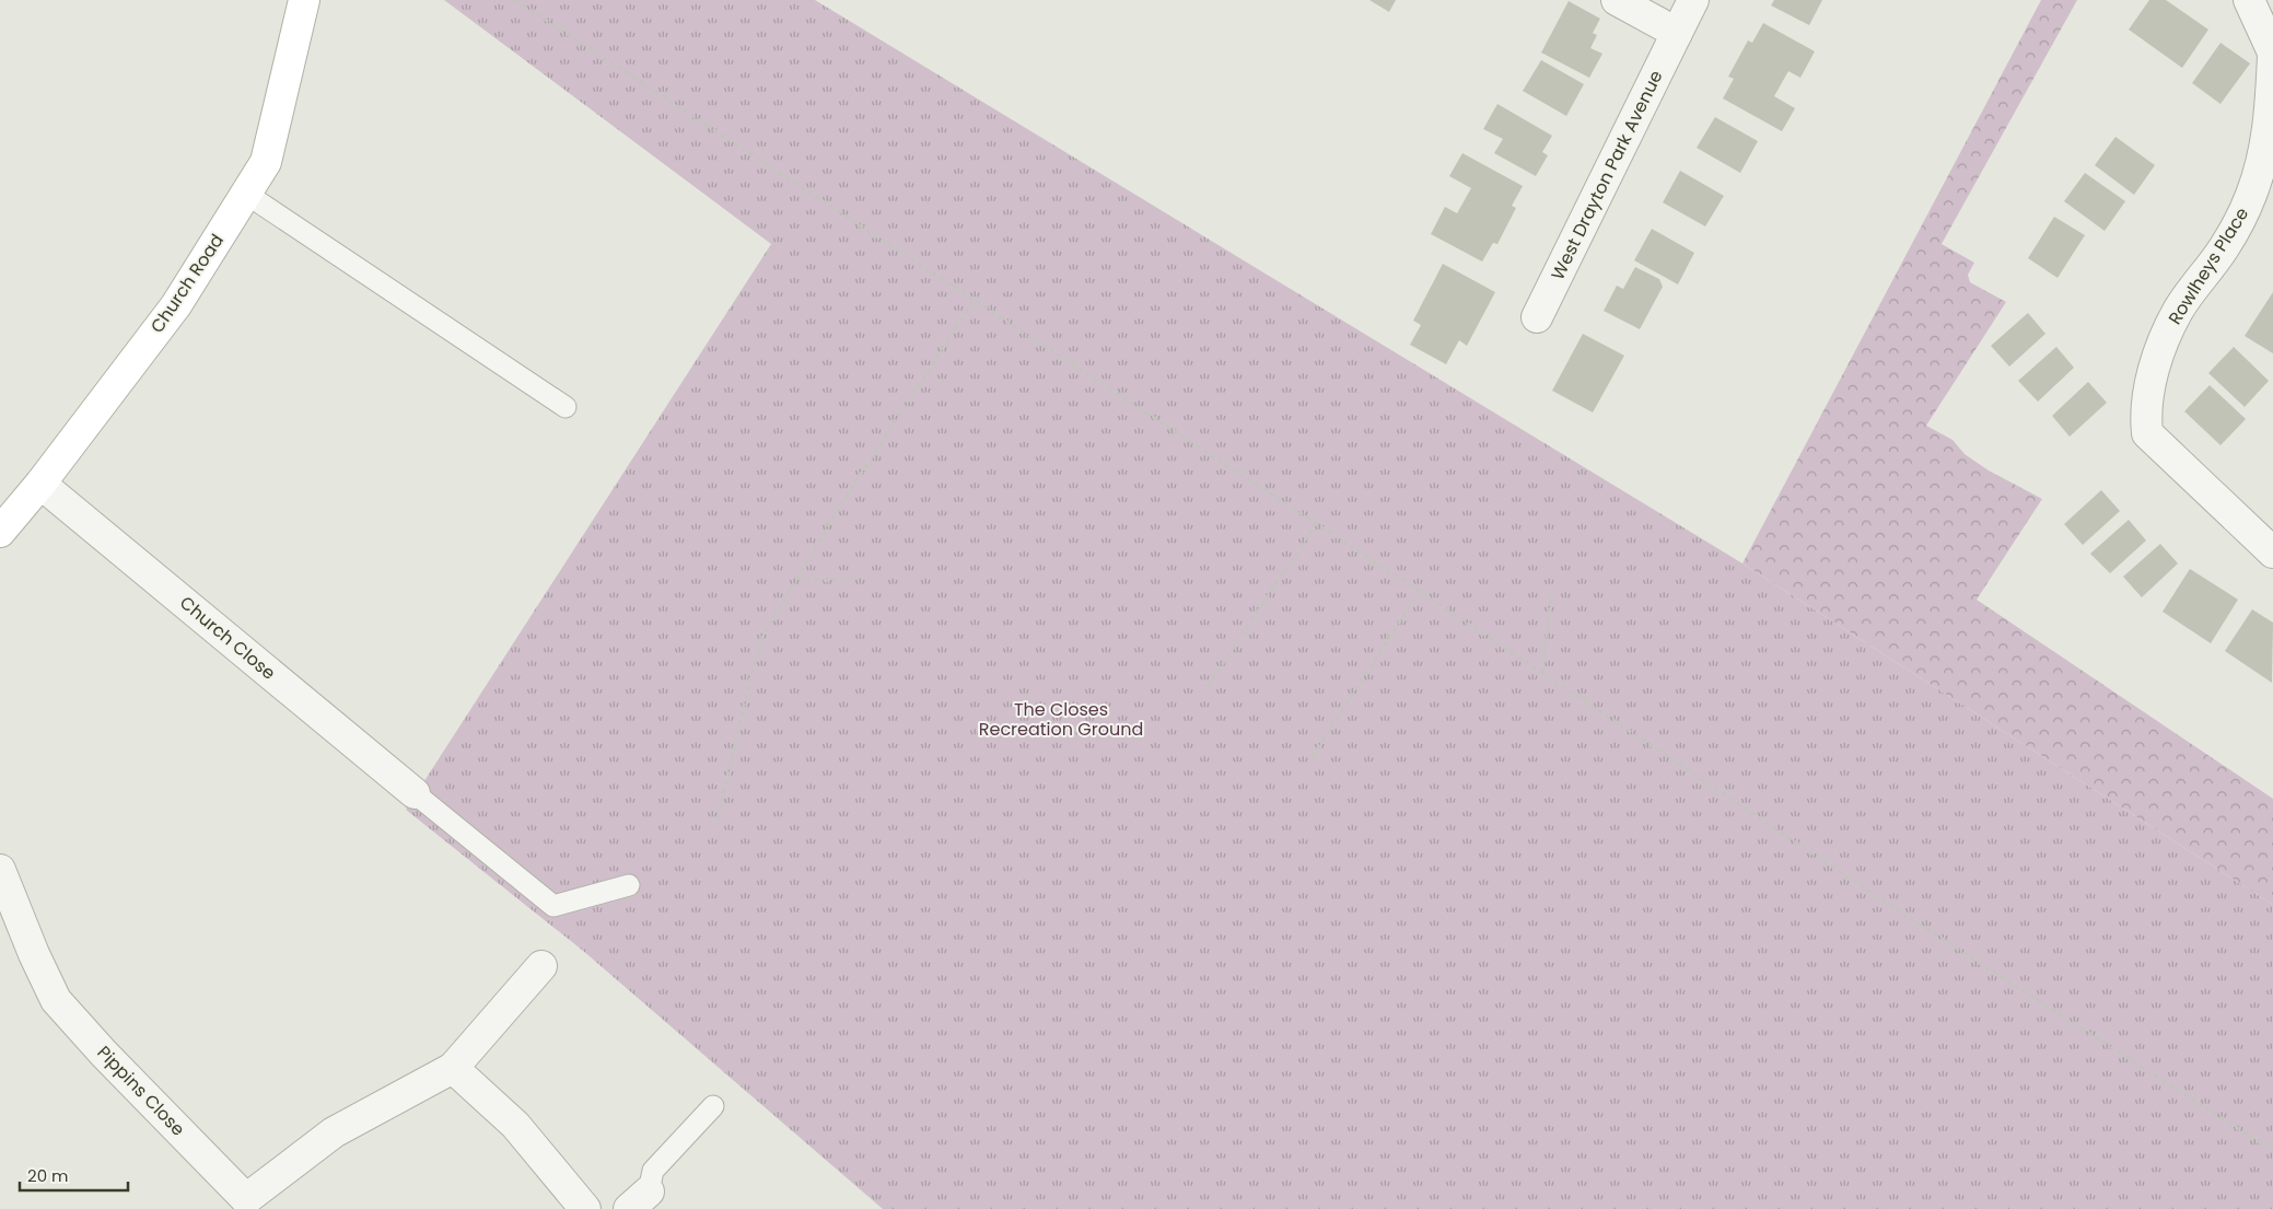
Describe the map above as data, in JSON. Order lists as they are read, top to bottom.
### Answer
{
  "streets": {
    "street": [
      "West Drayton Park Avenue",
      "Rowlheys Place",
      "Church Road",
      "Church Close",
      "Pippins Close"
    ]
  },
  "crossings": [
    ["Church Road", "Church Close"]
  ],
  "parks": ["The Closes Recreation Ground"],
  "scale_bar": "20 m"
}
